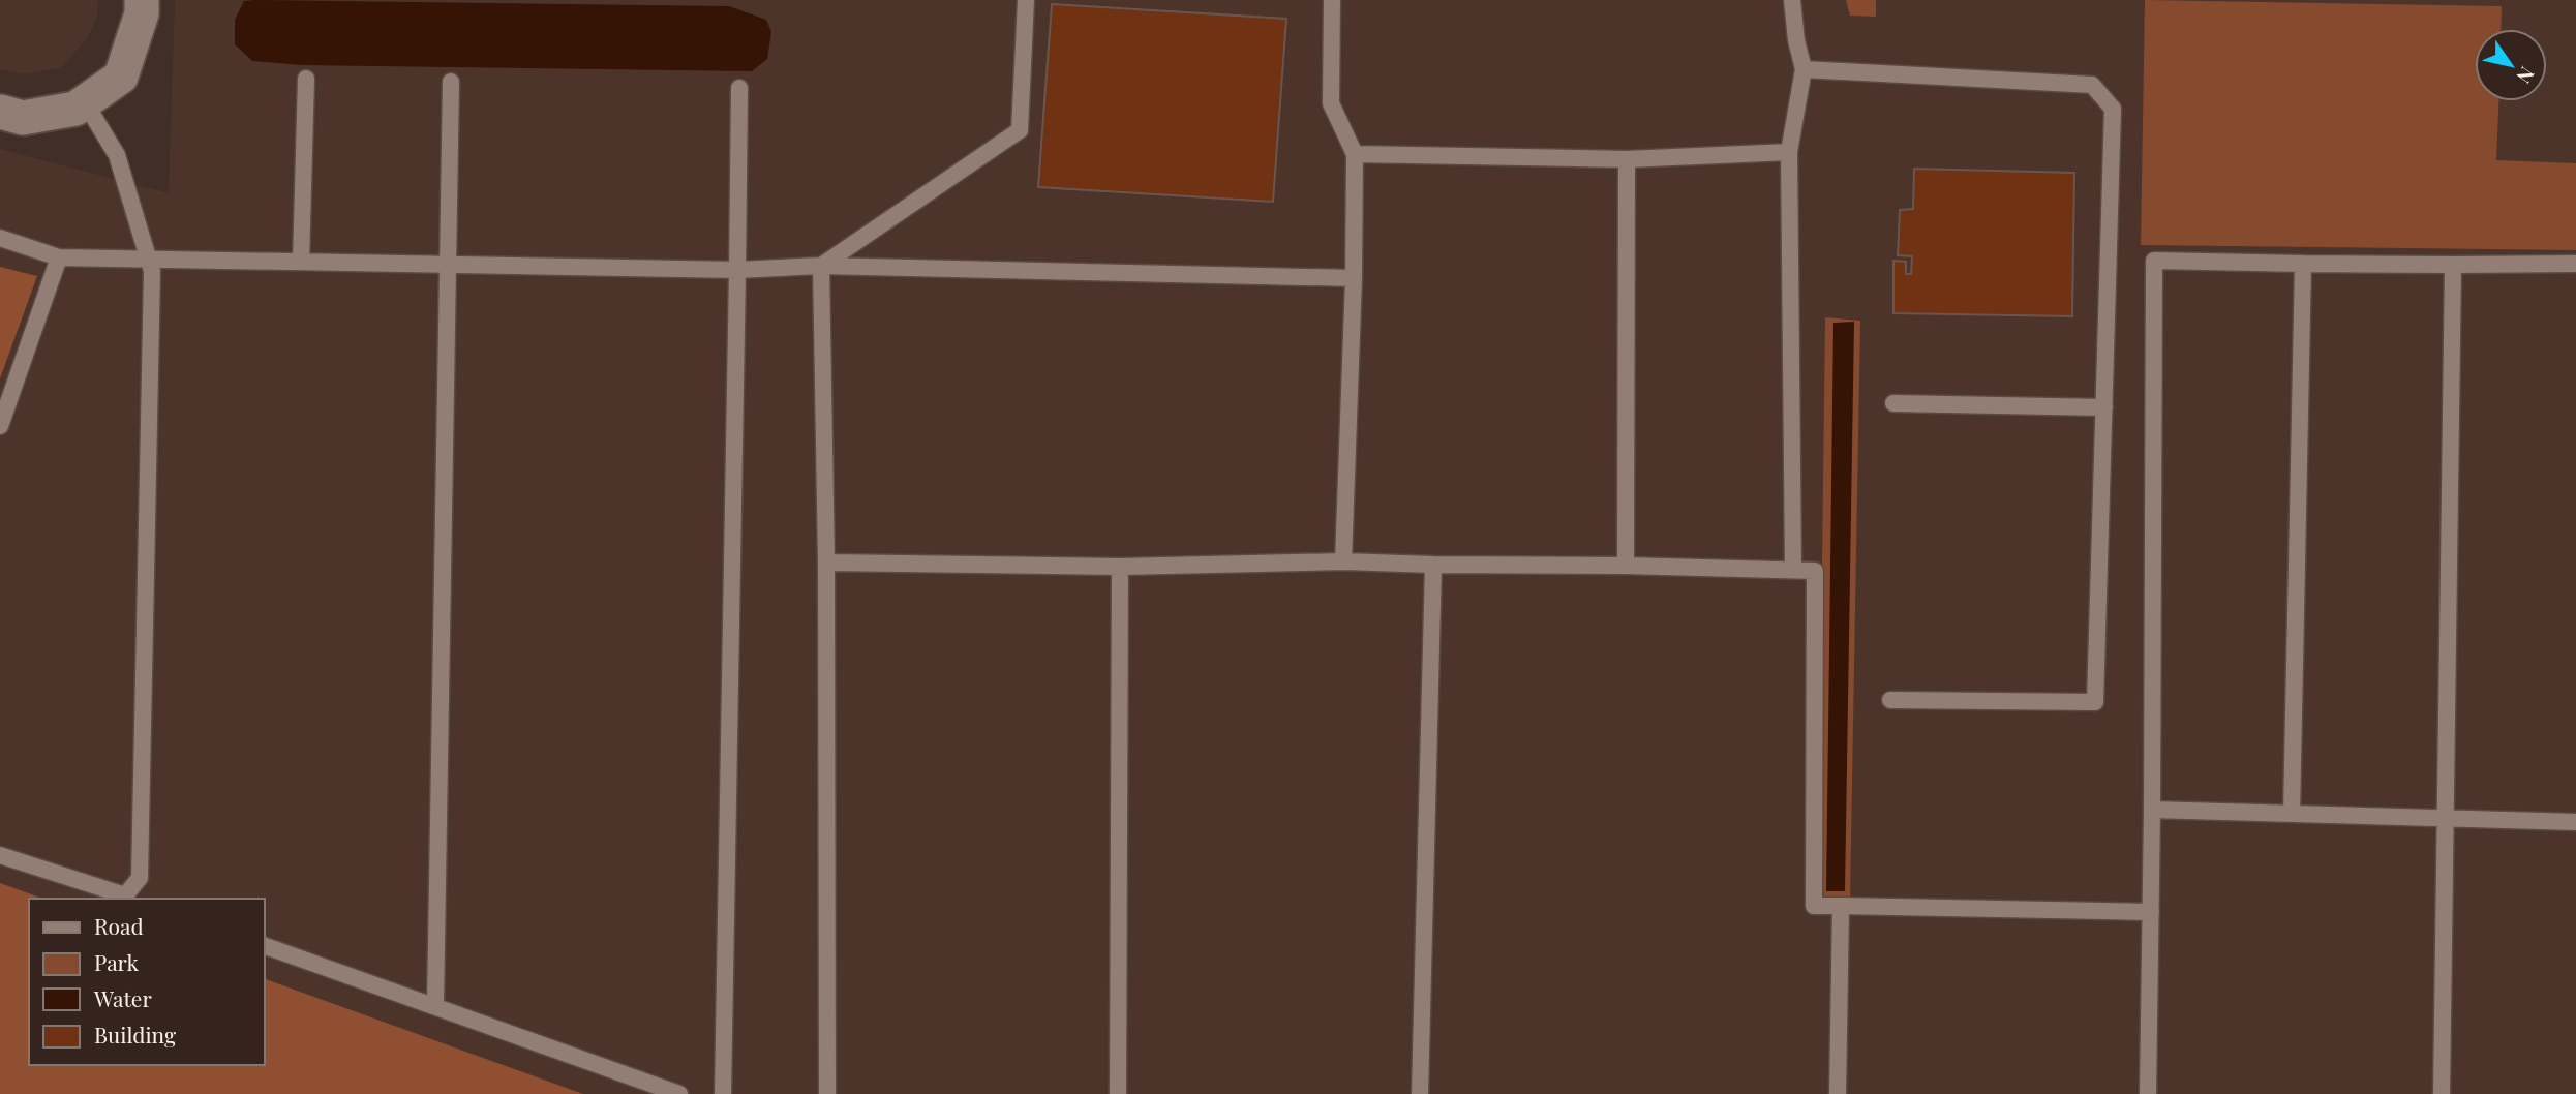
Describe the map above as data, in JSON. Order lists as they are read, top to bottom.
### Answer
{
  "legend": [
    "Road",
    "Park",
    "Water",
    "Building"
  ],
  "north": "bottom right"
}
